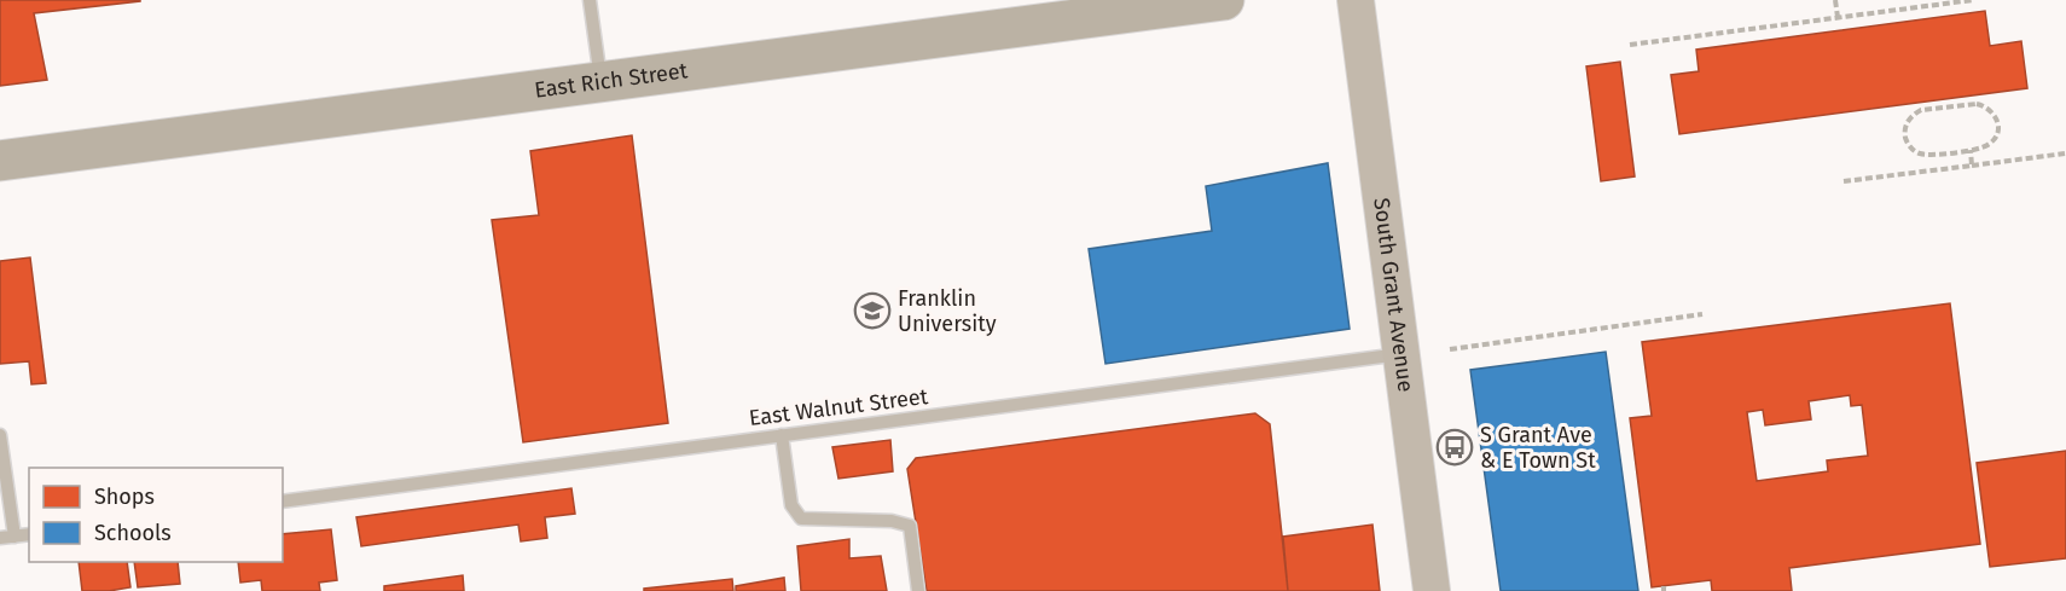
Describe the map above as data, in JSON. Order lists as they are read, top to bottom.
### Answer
{
  "streets": {
    "main road": ["East Rich Street"],
    "street": ["South Grant Avenue"],
    "lane": ["East Walnut Street"]
  },
  "crossings": [
    ["South Grant Avenue", "East Walnut Street"]
  ],
  "places": {
    "school or university": ["Franklin University"],
    "bus stop": ["S Grant Ave & E Town St"]
  },
  "legend": ["Shops", "Schools"]
}
